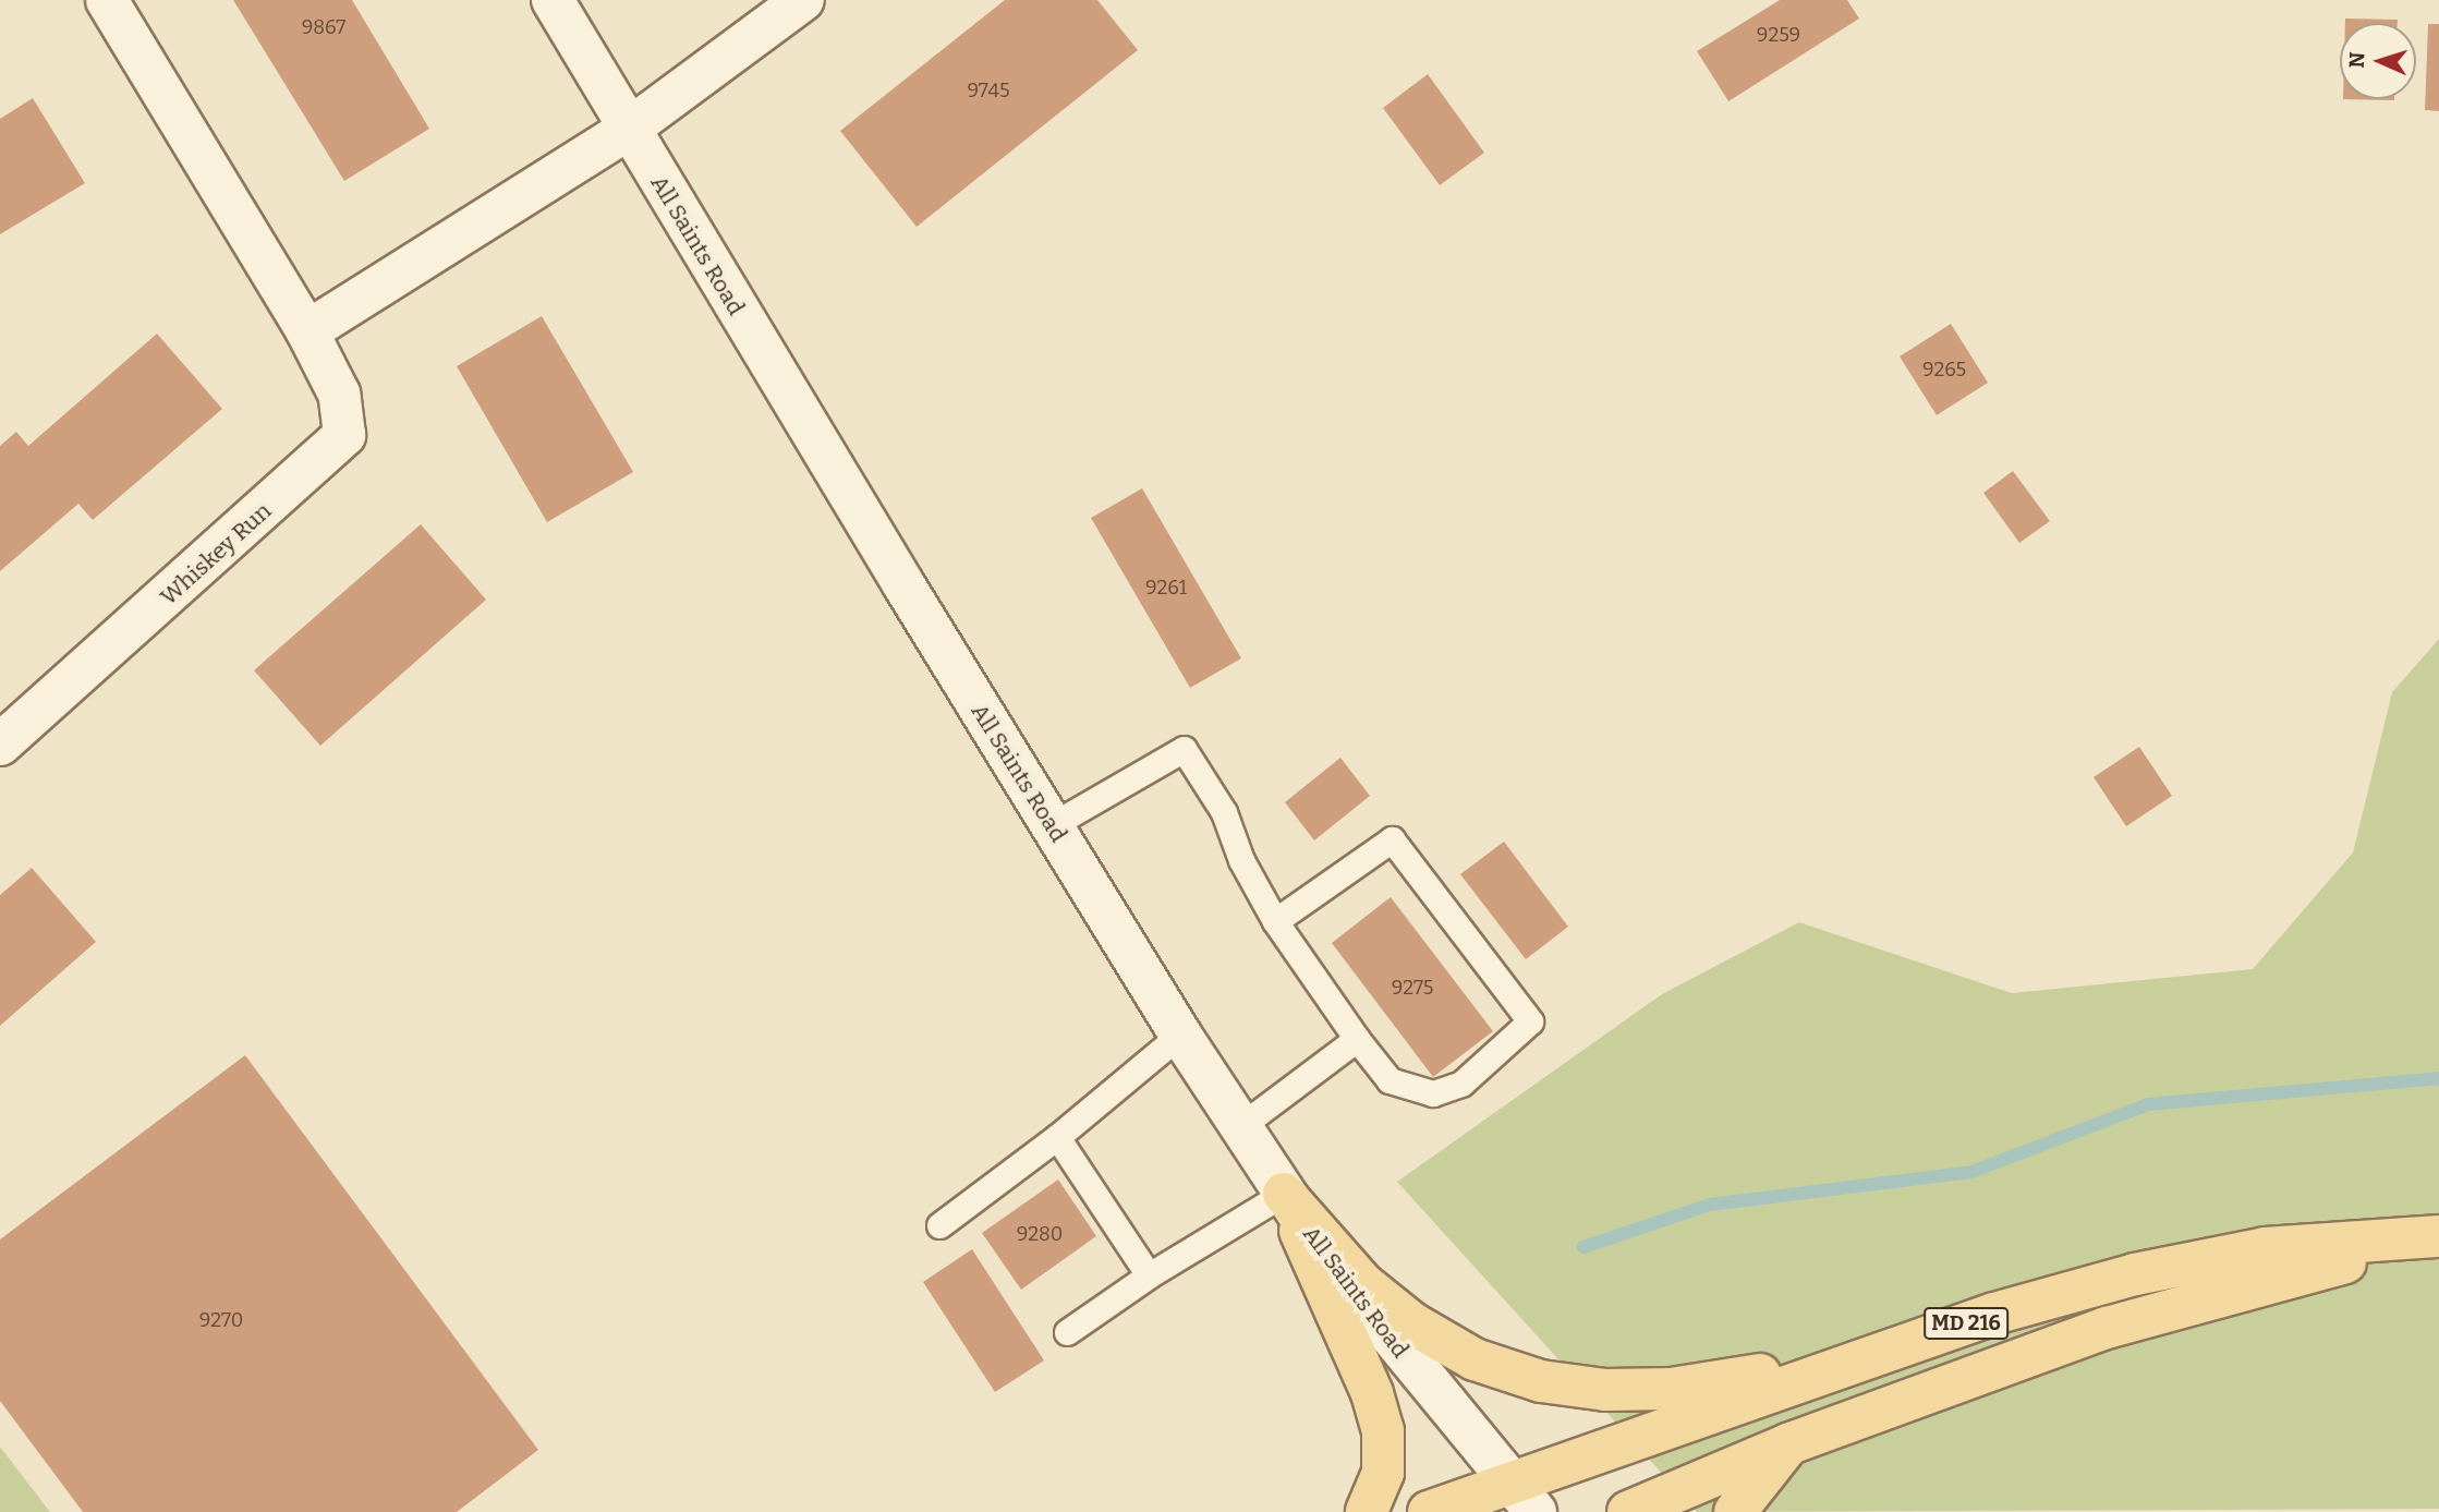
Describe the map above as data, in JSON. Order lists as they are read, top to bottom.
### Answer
{
  "streets": {
    "main road": ["MD 216"],
    "street": ["All Saints Road", "Whiskey Run"]
  },
  "crossings": [
    ["All Saints Road", "MD 216"]
  ],
  "house_numbers": [
    "9867",
    "9259",
    "9745",
    "9265",
    "9261",
    "9275",
    "9280",
    "9270"
  ],
  "north": "left"
}
